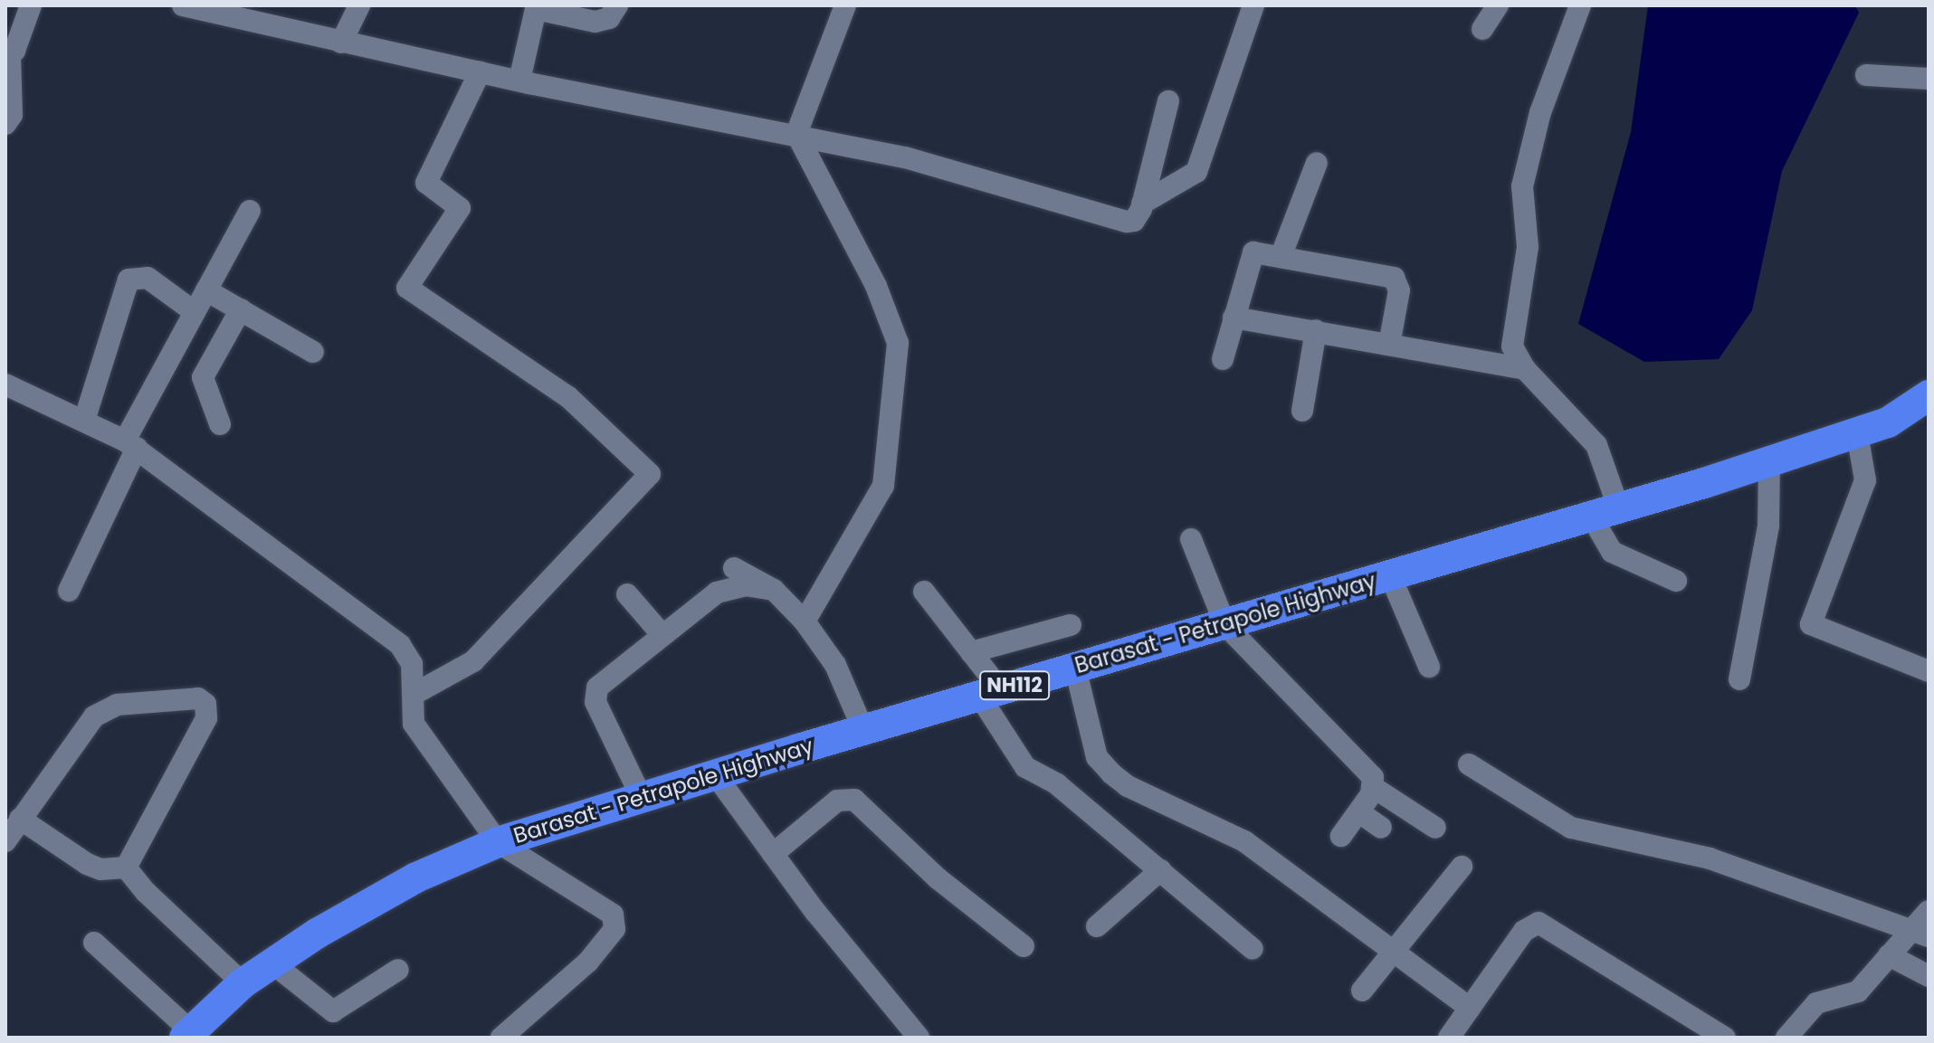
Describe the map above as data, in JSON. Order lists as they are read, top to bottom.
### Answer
{
  "streets": {
    "highway": ["Barasat - Petrapole Highway", "NH112"]
  }
}
